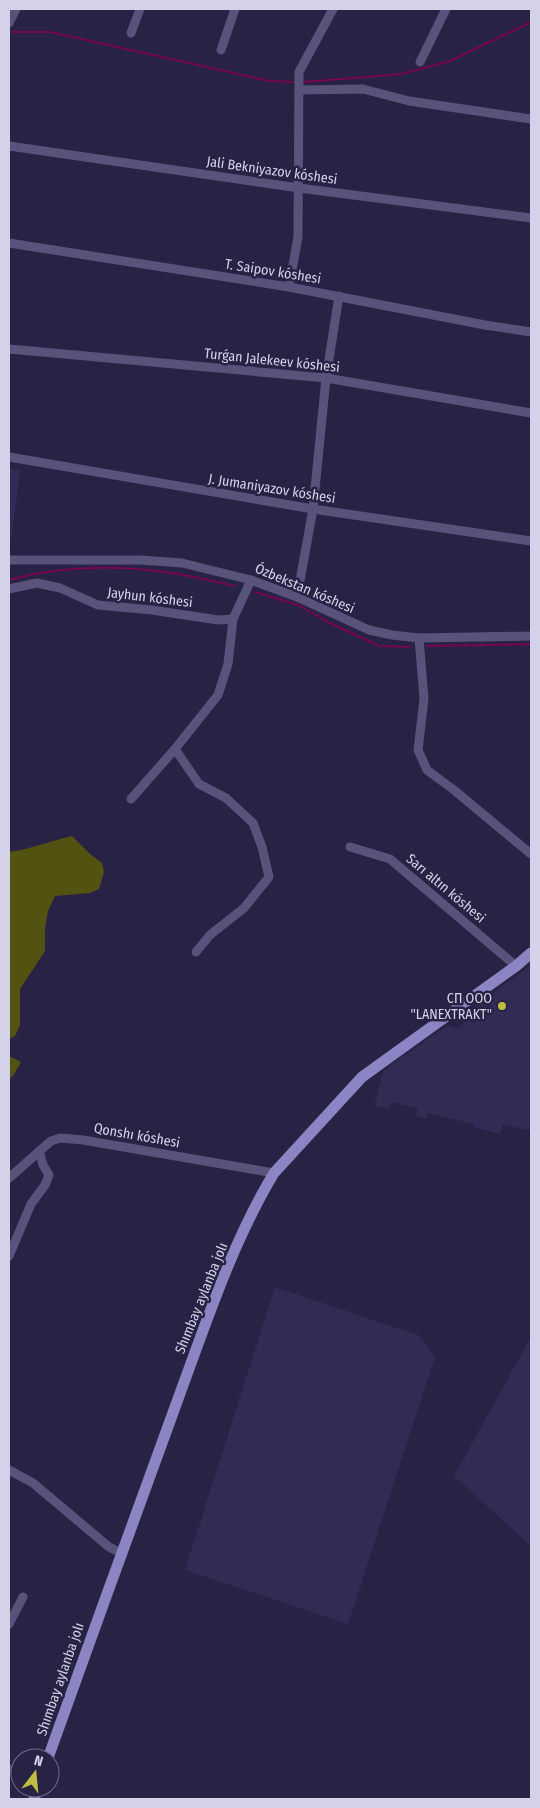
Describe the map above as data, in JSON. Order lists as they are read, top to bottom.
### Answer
{
  "streets": {
    "main road": ["Shımbay aylanba jolı"],
    "street": [
      "Jali Bekniyazov kóshesi",
      "T. Saipov kóshesi",
      "Turǵan Jalekeev kóshesi",
      "J. Jumaniyazov kóshesi",
      "Ózbekstan kóshesi",
      "Jayhun kóshesi",
      "Sarı altın kóshesi",
      "Qonshı kóshesi"
    ]
  },
  "crossings": [
    ["Sarı altın kóshesi", "Shımbay aylanba jolı"],
    ["Qonshı kóshesi", "Shımbay aylanba jolı"]
  ],
  "places": ["СП ООО \"LANEXTRAKT\""],
  "north": "top"
}
